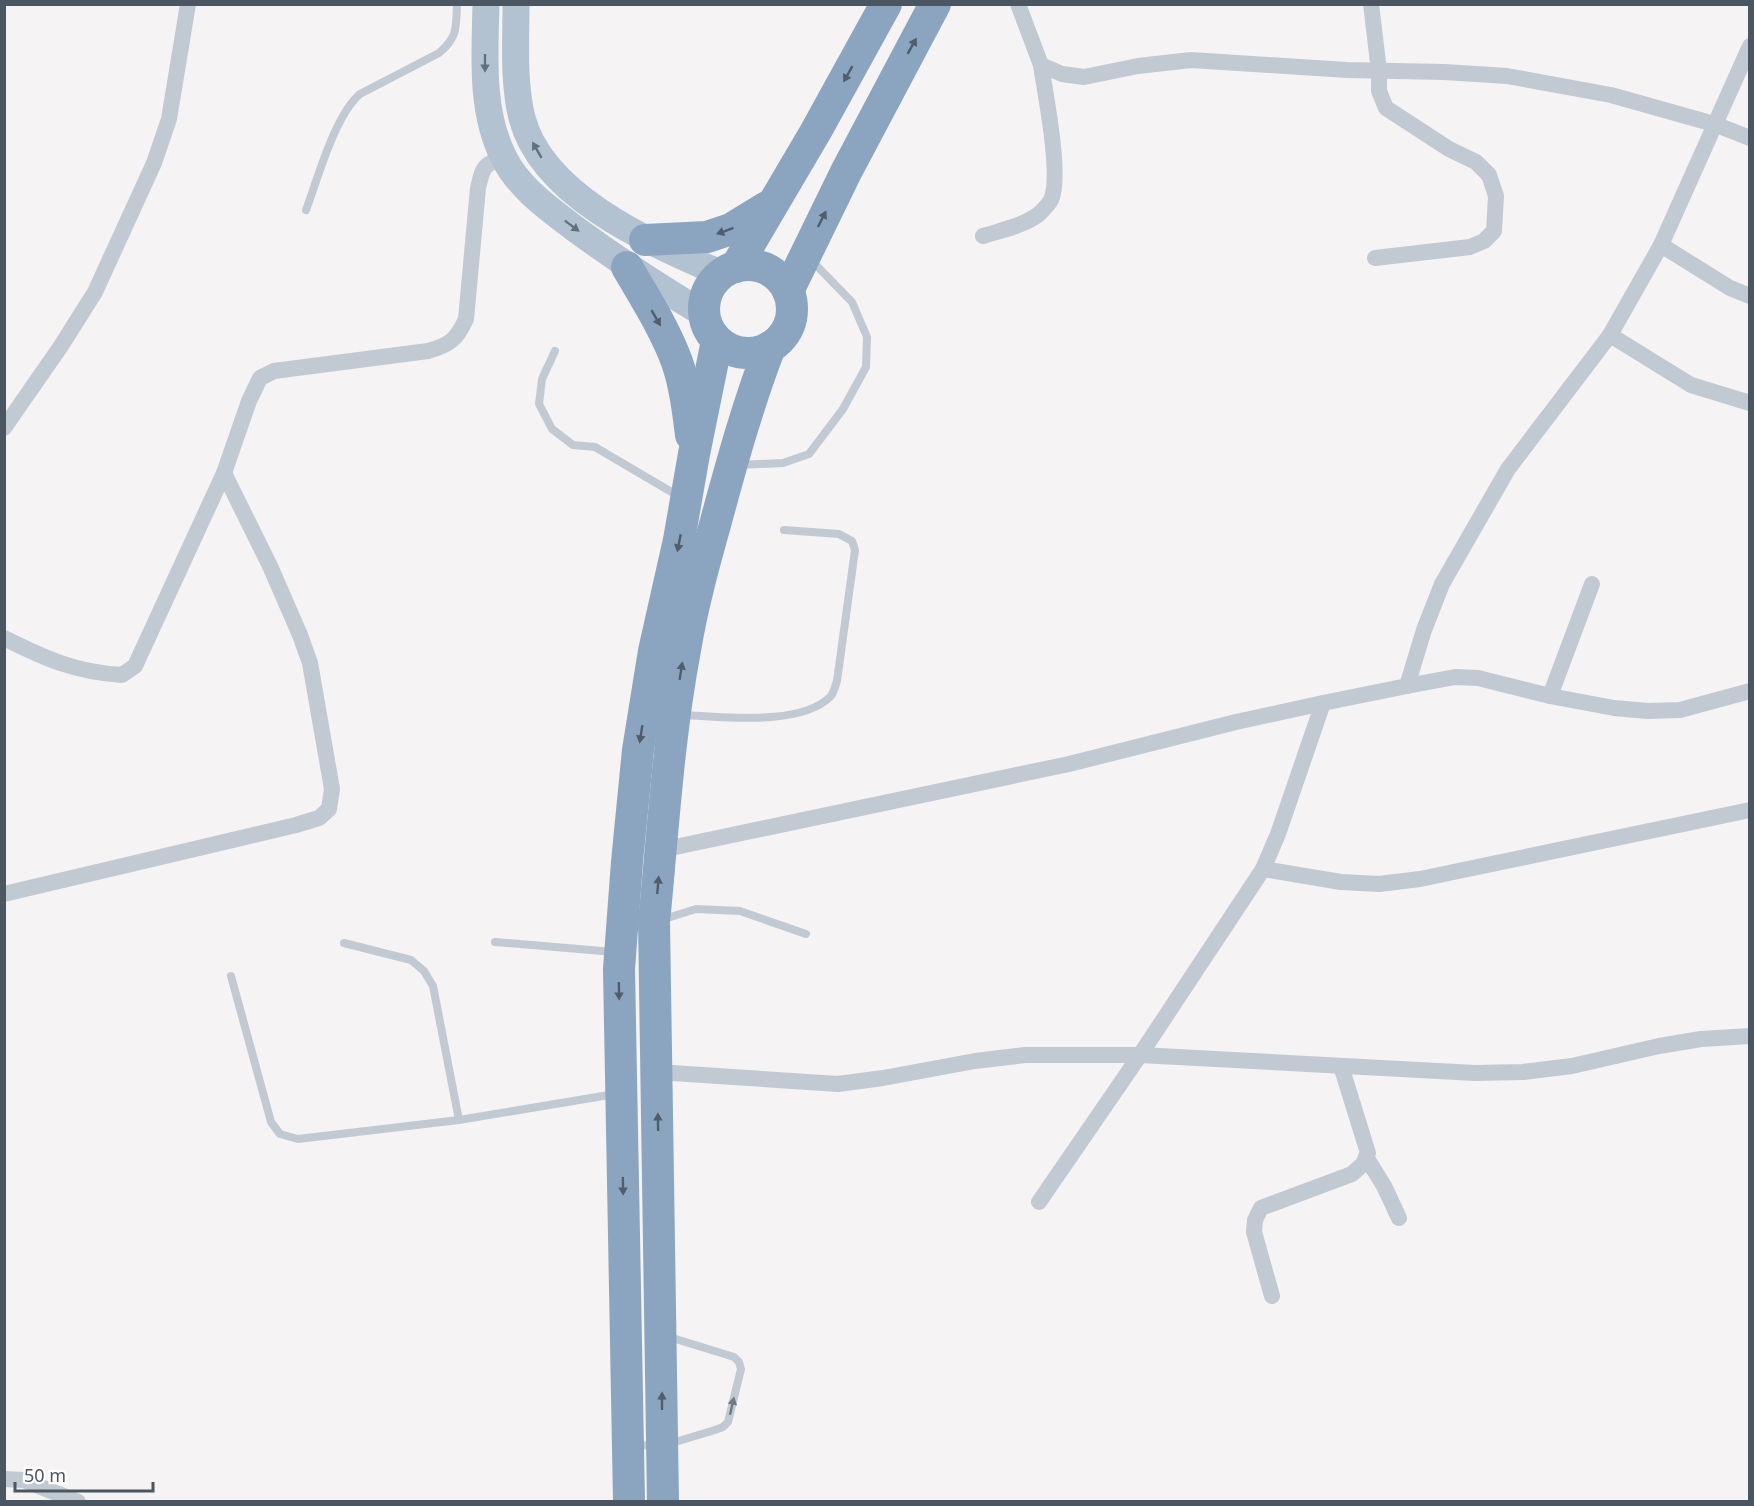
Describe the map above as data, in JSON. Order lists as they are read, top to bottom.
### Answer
{
  "scale_bar": "50 m"
}
